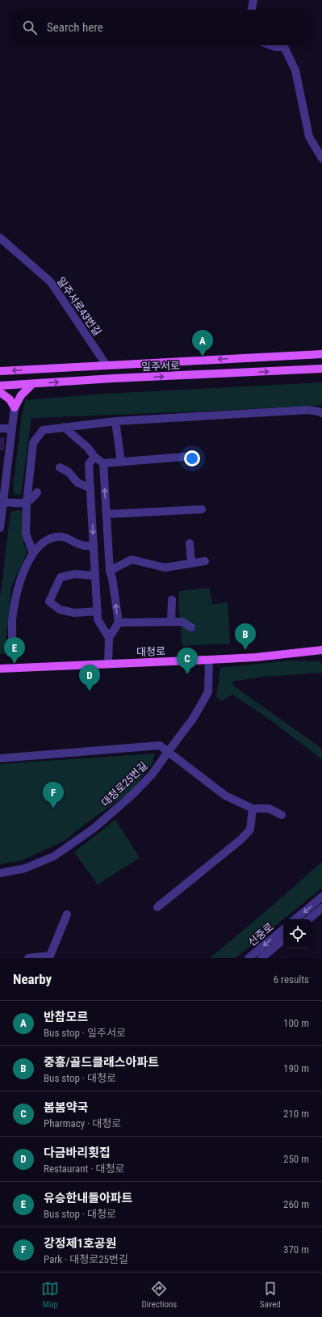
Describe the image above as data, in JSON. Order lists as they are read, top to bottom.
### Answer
{
  "streets": {
    "main road": ["일주서로", "대청로"],
    "street": ["일주서로43번길", "대청로25번길", "신중로"]
  },
  "crossings": [
    ["일주서로43번길", "일주서로"],
    ["대청로", "대청로25번길"]
  ],
  "page": {
    "search": "Search here",
    "pins": [
      "A",
      "B",
      "E",
      "C",
      "D",
      "F"
    ],
    "heading": ["Nearby", "6 results"],
    "list": [
      {
        "mark": "A",
        "name": "반참모르",
        "note": "Bus stop · 일주서로",
        "value": "100 m"
      },
      {
        "mark": "B",
        "name": "중흥/골드클래스아파트",
        "note": "Bus stop · 대청로",
        "value": "190 m"
      },
      {
        "mark": "C",
        "name": "봄봄약국",
        "note": "Pharmacy · 대청로",
        "value": "210 m"
      },
      {
        "mark": "D",
        "name": "다금바리횟집",
        "note": "Restaurant · 대청로",
        "value": "250 m"
      },
      {
        "mark": "E",
        "name": "유승한내들아파트",
        "note": "Bus stop · 대청로",
        "value": "260 m"
      },
      {
        "mark": "F",
        "name": "강정제1호공원",
        "note": "Park · 대청로25번길",
        "value": "370 m"
      }
    ],
    "nav": ["Map", "Directions", "Saved"]
  }
}
